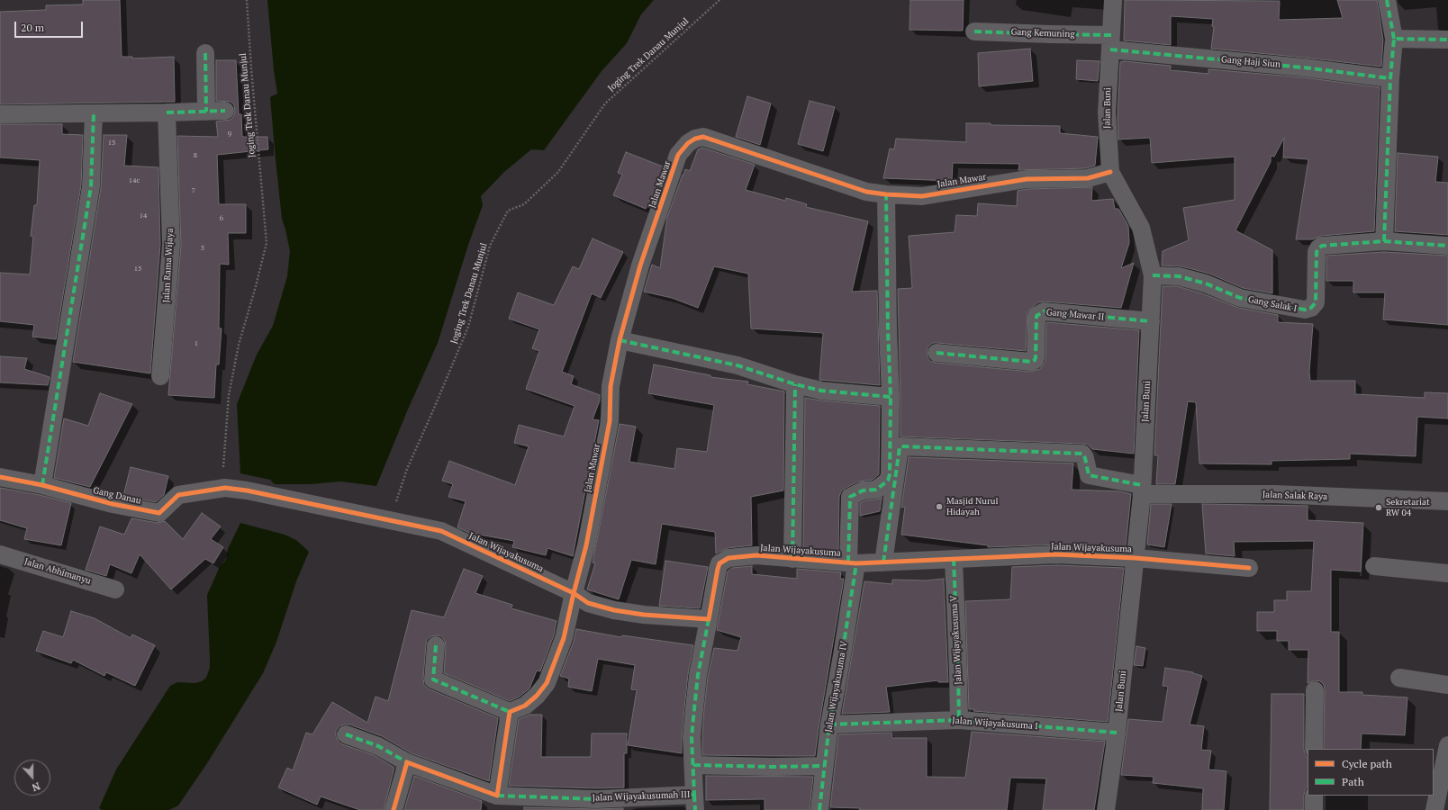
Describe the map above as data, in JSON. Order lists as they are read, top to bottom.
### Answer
{
  "streets": {
    "street": [
      "Gang Kemuning",
      "Gang Haji Siun",
      "Jalan Buni",
      "Jalan Mawar",
      "Jalan Rama Wijaya",
      "Gang Salak I",
      "Gang Mawar II",
      "Gang Danau",
      "Jalan Salak Raya",
      "Jalan Wijayakusuma",
      "Jalan Abhimanyu",
      "Jalan Wijayakusuma V",
      "Jalan Wijayakusuma IV",
      "Jalan Wijayakusuma I",
      "Jalan Wijayakusumah III"
    ],
    "path": ["Joging Trek Danau Munjul"]
  },
  "crossings": [
    ["Gang Kemuning", "Gang Haji Siun"],
    ["Gang Kemuning", "Jalan Buni"],
    ["Joging Trek Danau Munjul", "Gang Danau"],
    ["Joging Trek Danau Munjul", "Jalan Wijayakusuma"],
    ["Gang Haji Siun", "Jalan Buni"],
    ["Jalan Buni", "Jalan Mawar"],
    ["Jalan Buni", "Gang Salak I"],
    ["Jalan Buni", "Gang Mawar II"],
    ["Jalan Buni", "Jalan Salak Raya"],
    ["Jalan Buni", "Jalan Wijayakusuma"],
    ["Jalan Buni", "Jalan Wijayakusuma I"],
    ["Jalan Mawar", "Jalan Wijayakusuma"],
    ["Gang Danau", "Jalan Wijayakusuma"],
    ["Jalan Salak Raya", "Jalan Wijayakusuma"],
    ["Jalan Wijayakusuma", "Jalan Wijayakusuma V"],
    ["Jalan Wijayakusuma", "Jalan Wijayakusuma IV"],
    ["Jalan Wijayakusuma", "Jalan Wijayakusumah III"],
    ["Jalan Wijayakusuma V", "Jalan Wijayakusuma I"],
    ["Jalan Wijayakusuma IV", "Jalan Wijayakusuma I"]
  ],
  "places": ["Masjid Nurul Hidayah", "Sekretariat RW 04"],
  "house_numbers": [
    "9",
    "13",
    "8",
    "14c",
    "7",
    "14",
    "6",
    "5",
    "15",
    "1"
  ],
  "legend": ["Cycle path", "Path"],
  "scale_bar": "20 m",
  "north": "bottom"
}
